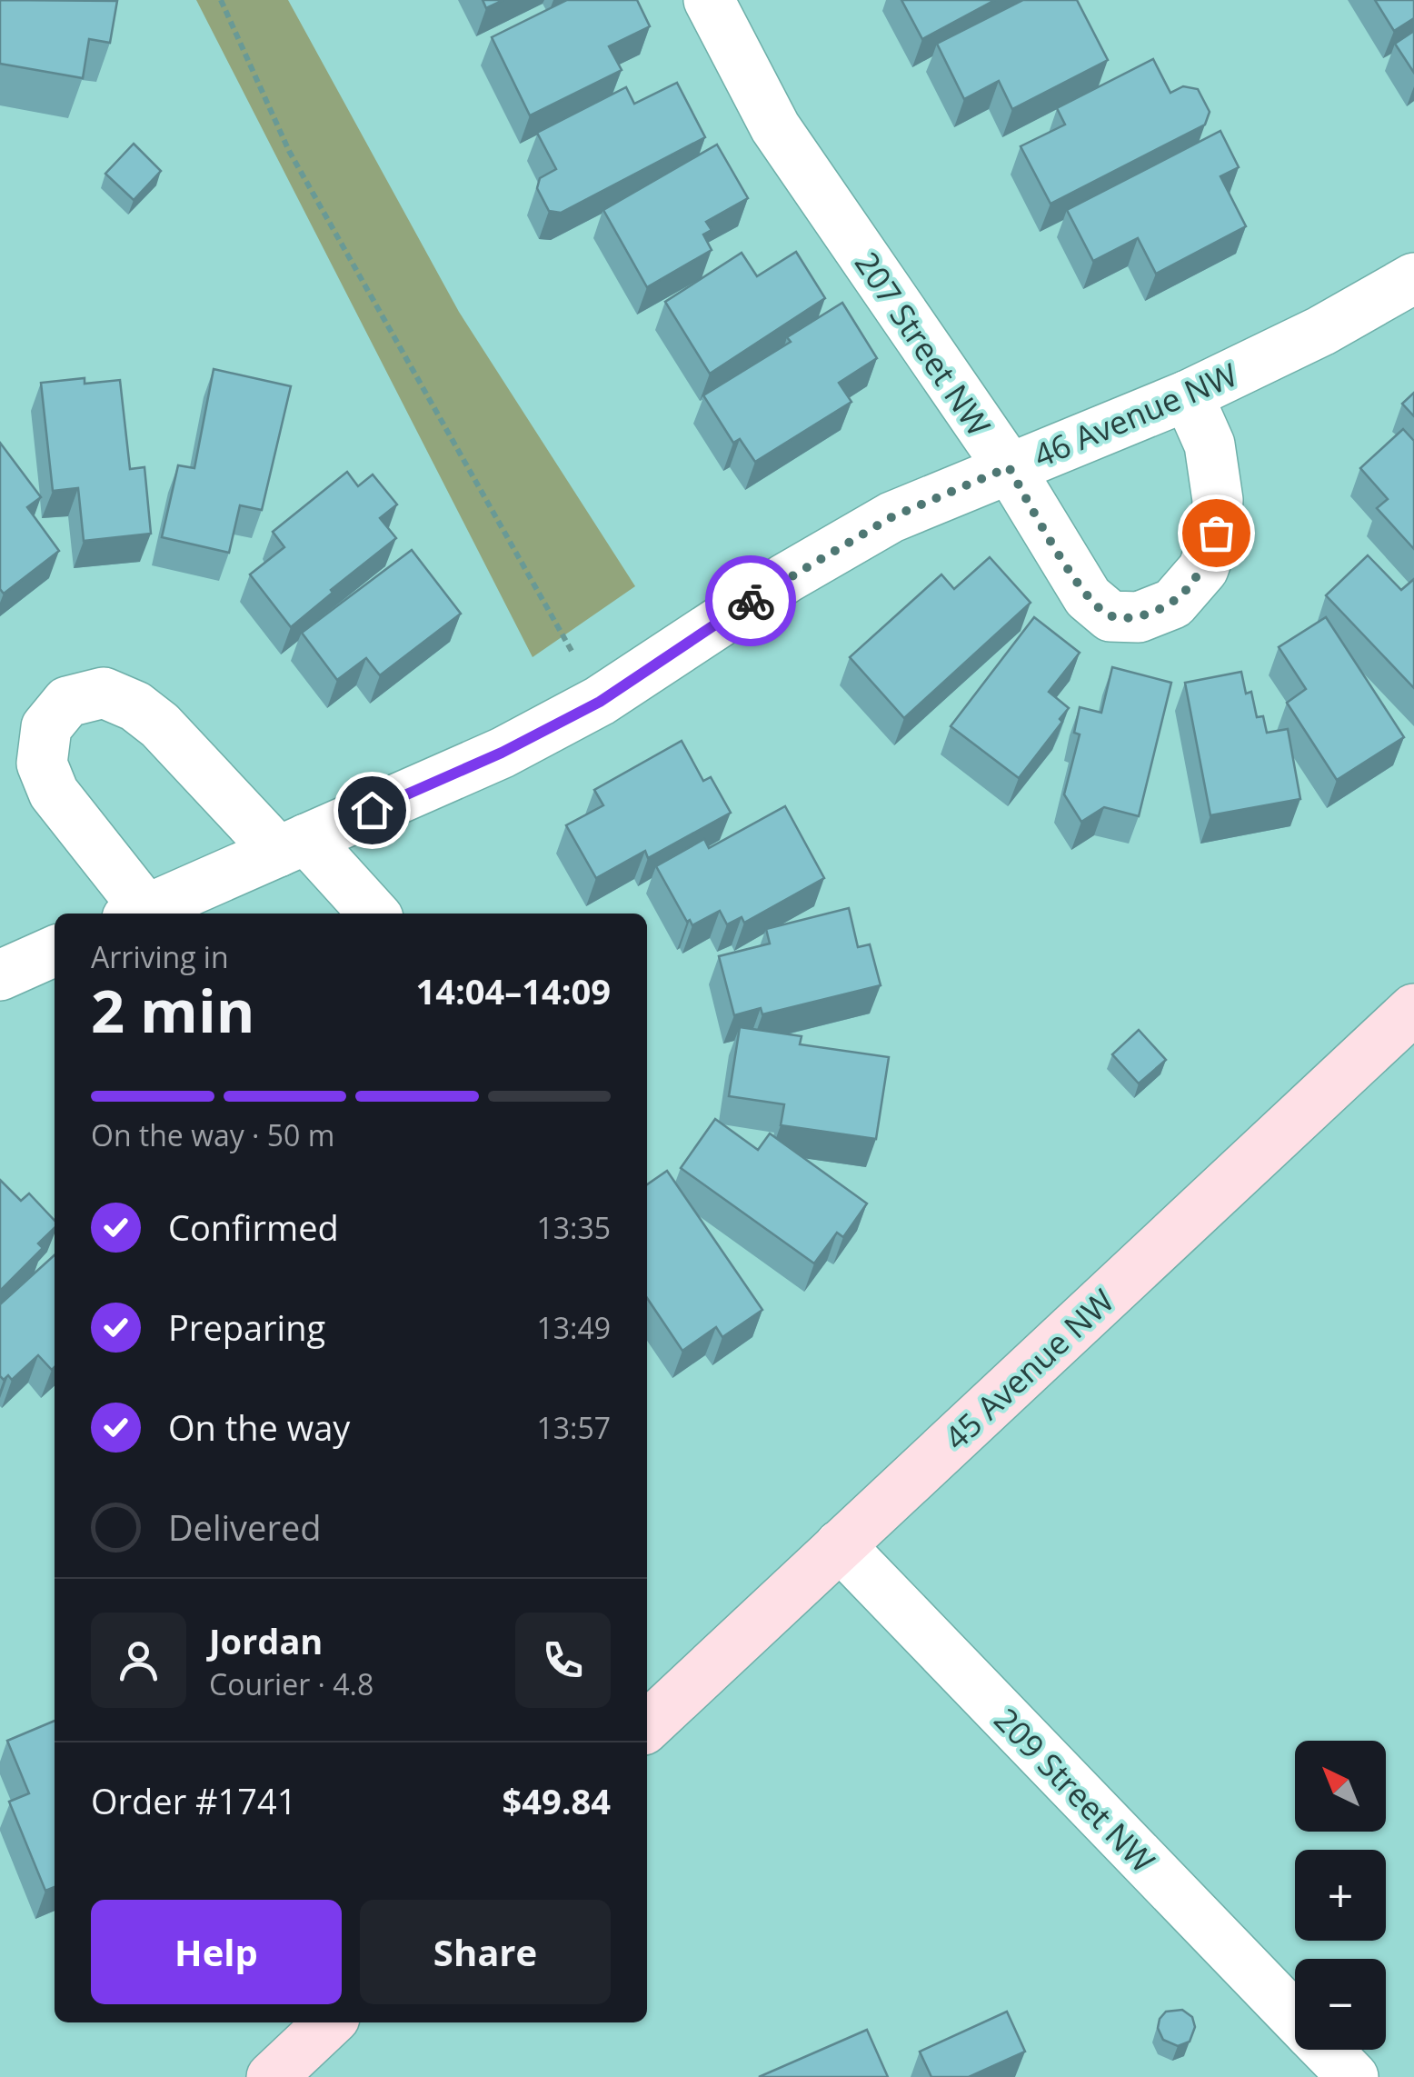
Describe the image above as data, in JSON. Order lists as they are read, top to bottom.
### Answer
{
  "streets": {
    "street": [
      "207 Street NW",
      "46 Avenue NW",
      "45 Avenue NW",
      "209 Street NW"
    ]
  },
  "crossings": [
    ["207 Street NW", "46 Avenue NW"],
    ["45 Avenue NW", "209 Street NW"]
  ],
  "north": "top left",
  "page": {
    "heading": ["2 min", "Arriving in", "14:04–14:09"],
    "panel": [
      "Jordan",
      "Courier · 4.8",
      "Order #1741",
      "$49.84"
    ],
    "bar": "On the way · 50 m",
    "list": [
      ["Confirmed", "13:35"],
      ["Preparing", "13:49"],
      ["On the way", "13:57"],
      "Delivered"
    ],
    "map_buttons": ["+", "−"],
    "buttons": ["Help", "Share"]
  }
}
